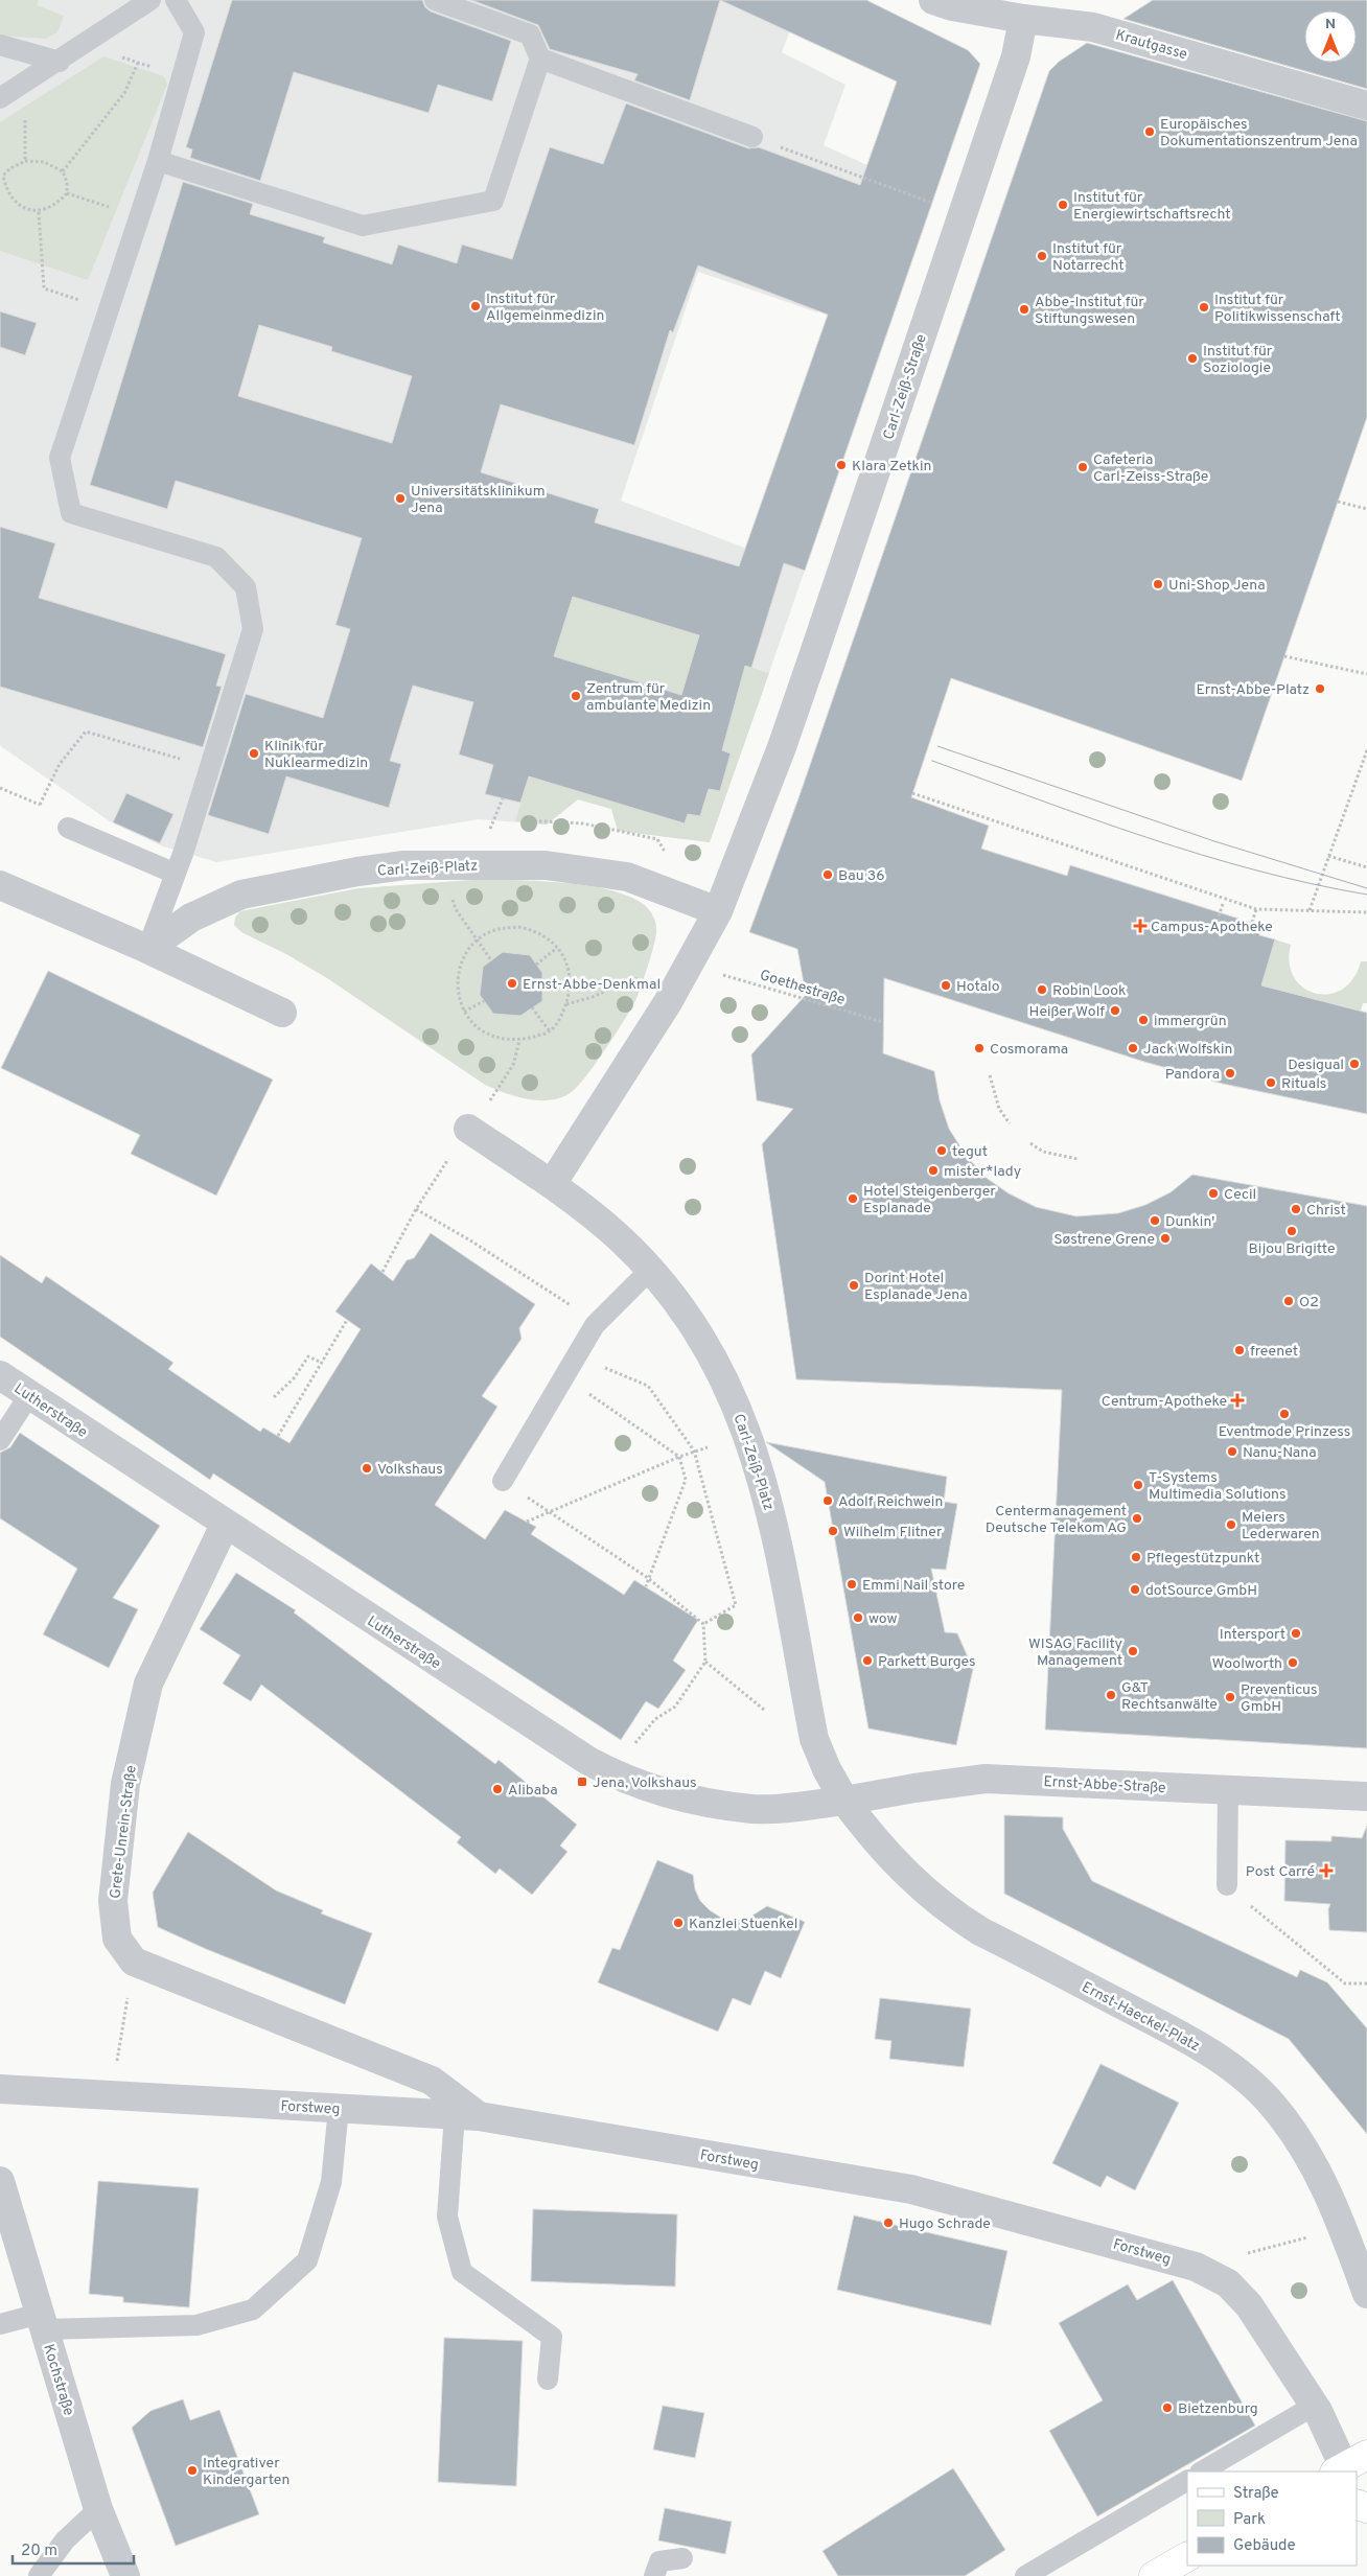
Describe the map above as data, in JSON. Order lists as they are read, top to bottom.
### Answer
{
  "streets": {
    "street": [
      "Krautgasse",
      "Carl-Zeiß-Straße",
      "Carl-Zeiß-Platz",
      "Lutherstraße",
      "Ernst-Abbe-Straße",
      "Grete-Unrein-Straße",
      "Ernst-Haeckel-Platz",
      "Forstweg",
      "Kochstraße"
    ],
    "path": ["Goethestraße"]
  },
  "crossings": [
    ["Krautgasse", "Carl-Zeiß-Straße"],
    ["Carl-Zeiß-Straße", "Carl-Zeiß-Platz"],
    ["Carl-Zeiß-Platz", "Lutherstraße"],
    ["Carl-Zeiß-Platz", "Ernst-Abbe-Straße"],
    ["Carl-Zeiß-Platz", "Ernst-Haeckel-Platz"],
    ["Lutherstraße", "Ernst-Abbe-Straße"],
    ["Lutherstraße", "Grete-Unrein-Straße"],
    ["Lutherstraße", "Ernst-Haeckel-Platz"],
    ["Ernst-Abbe-Straße", "Ernst-Haeckel-Platz"]
  ],
  "places": {
    "other": [
      "Europäisches Dokumentationszentrum Jena",
      "Institut für Energiewirtschaftsrecht",
      "Institut für Notarrecht",
      "Institut für Allgemeinmedizin",
      "Institut für Politikwissenschaft",
      "Abbe-Institut für Stiftungswesen",
      "Institut für Soziologie",
      "Klara Zetkin",
      "Cafeteria Carl-Zeiss-Straße",
      "Universitätsklinikum Jena",
      "Uni-Shop Jena",
      "Ernst-Abbe-Platz",
      "Zentrum für ambulante Medizin",
      "Klinik für Nuklearmedizin",
      "Bau 36",
      "Ernst-Abbe-Denkmal",
      "Hotalo",
      "Robin Look",
      "Heißer Wolf",
      "immergrün",
      "Cosmorama",
      "Jack Wolfskin",
      "Desigual",
      "Pandora",
      "Rituals",
      "tegut",
      "mister*lady",
      "Cecil",
      "Hotel Steigenberger Esplanade",
      "Christ",
      "Dunkin'",
      "Bijou Brigitte",
      "Søstrene Grene",
      "Dorint Hotel Esplanade Jena",
      "O2",
      "freenet",
      "Eventmode Prinzess",
      "Nanu-Nana",
      "Volkshaus",
      "T-Systems Multimedia Solutions",
      "Adolf Reichwein",
      "Centermanagement Deutsche Telekom AG",
      "Meiers Lederwaren",
      "Wilhelm Flitner",
      "Pflegestützpunkt",
      "Emmi Nail store",
      "dotSource GmbH",
      "wow",
      "Intersport",
      "WISAG Facility Management",
      "Parkett Burges",
      "Woolworth",
      "G&T Rechtsanwälte",
      "Preventicus GmbH",
      "Alibaba",
      "Kanzlei Stuenkel",
      "Hugo Schrade",
      "Bietzenburg",
      "Integrativer Kindergarten"
    ],
    "health": ["Campus-Apotheke", "Centrum-Apotheke", "Post Carré"],
    "transit": ["Jena, Volkshaus"]
  },
  "legend": ["Straße", "Park", "Gebäude"],
  "scale_bar": "20 m",
  "north": "top"
}
